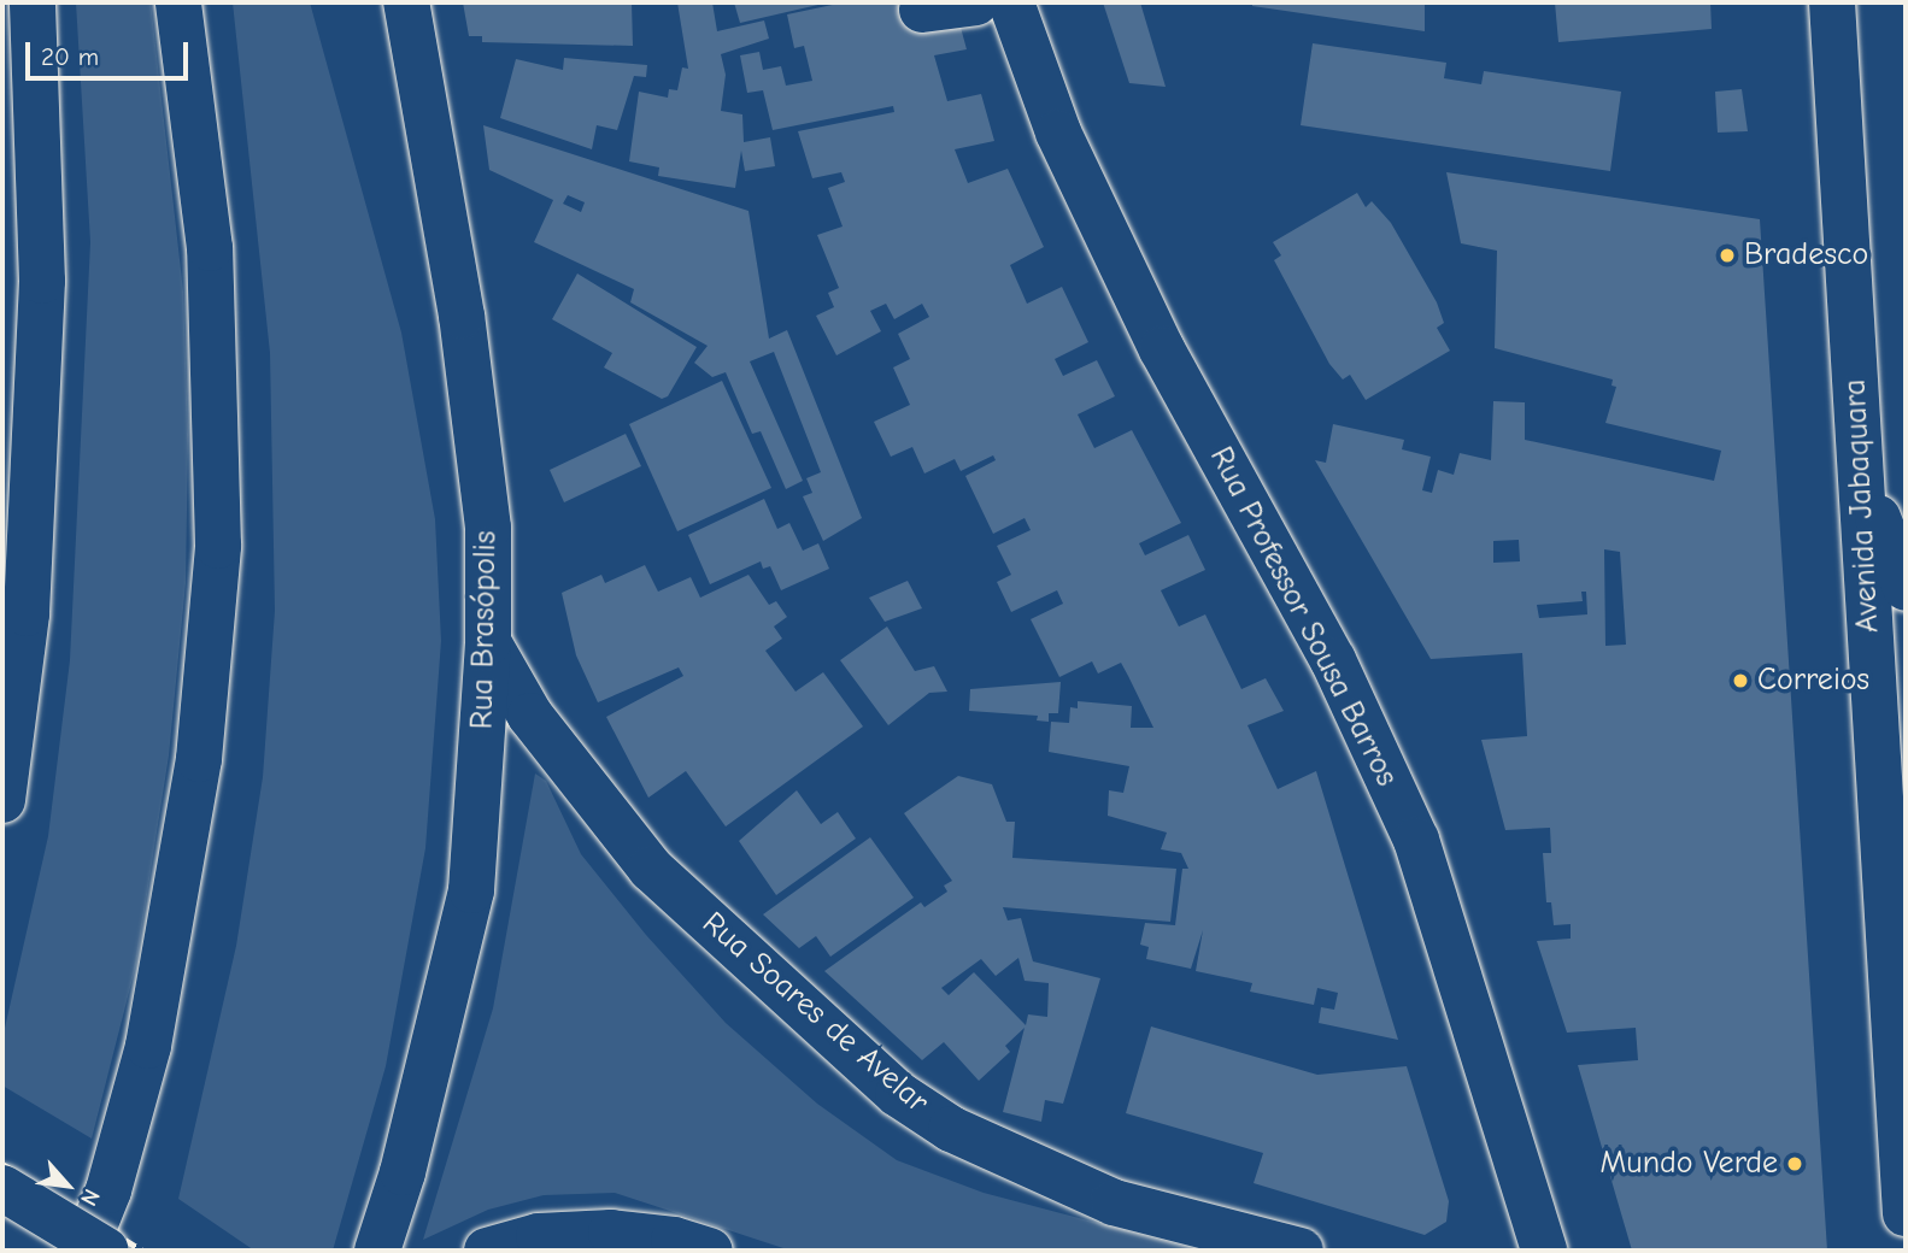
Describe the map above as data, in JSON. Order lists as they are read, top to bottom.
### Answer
{
  "streets": {
    "main road": [
      "Avenida Jabaquara",
      "Rua Professor Sousa Barros",
      "Rua Brasópolis",
      "Rua Soares de Avelar"
    ]
  },
  "crossings": [
    ["Rua Brasópolis", "Rua Soares de Avelar"]
  ],
  "places": ["Bradesco", "Correios", "Mundo Verde"],
  "scale_bar": "20 m",
  "north": "bottom right"
}
